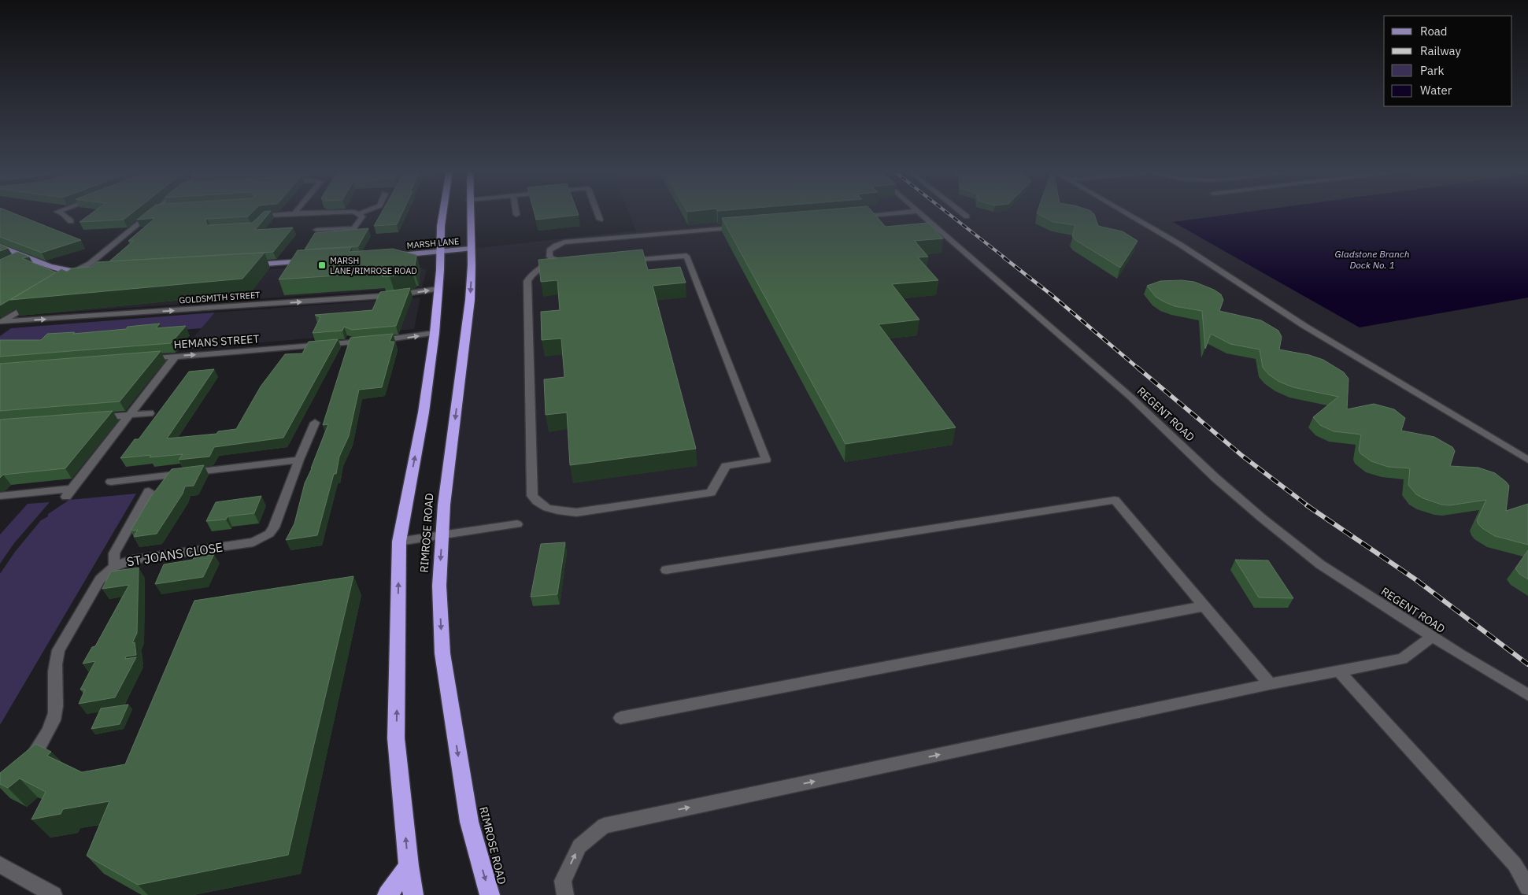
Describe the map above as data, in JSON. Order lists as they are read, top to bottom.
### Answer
{
  "streets": {
    "highway": ["RIMROSE ROAD"],
    "main road": ["MARSH LANE"],
    "street": [
      "GOLDSMITH STREET",
      "HEMANS STREET",
      "REGENT ROAD",
      "ST JOANS CLOSE"
    ]
  },
  "crossings": [
    ["MARSH LANE", "RIMROSE ROAD"],
    ["GOLDSMITH STREET", "RIMROSE ROAD"],
    ["HEMANS STREET", "RIMROSE ROAD"]
  ],
  "one_way": ["GOLDSMITH STREET", "HEMANS STREET"],
  "water": ["Gladstone Branch Dock No. 1"],
  "places": {
    "transit": ["MARSH LANE/RIMROSE ROAD"]
  },
  "legend": [
    "Road",
    "Railway",
    "Park",
    "Water"
  ]
}
